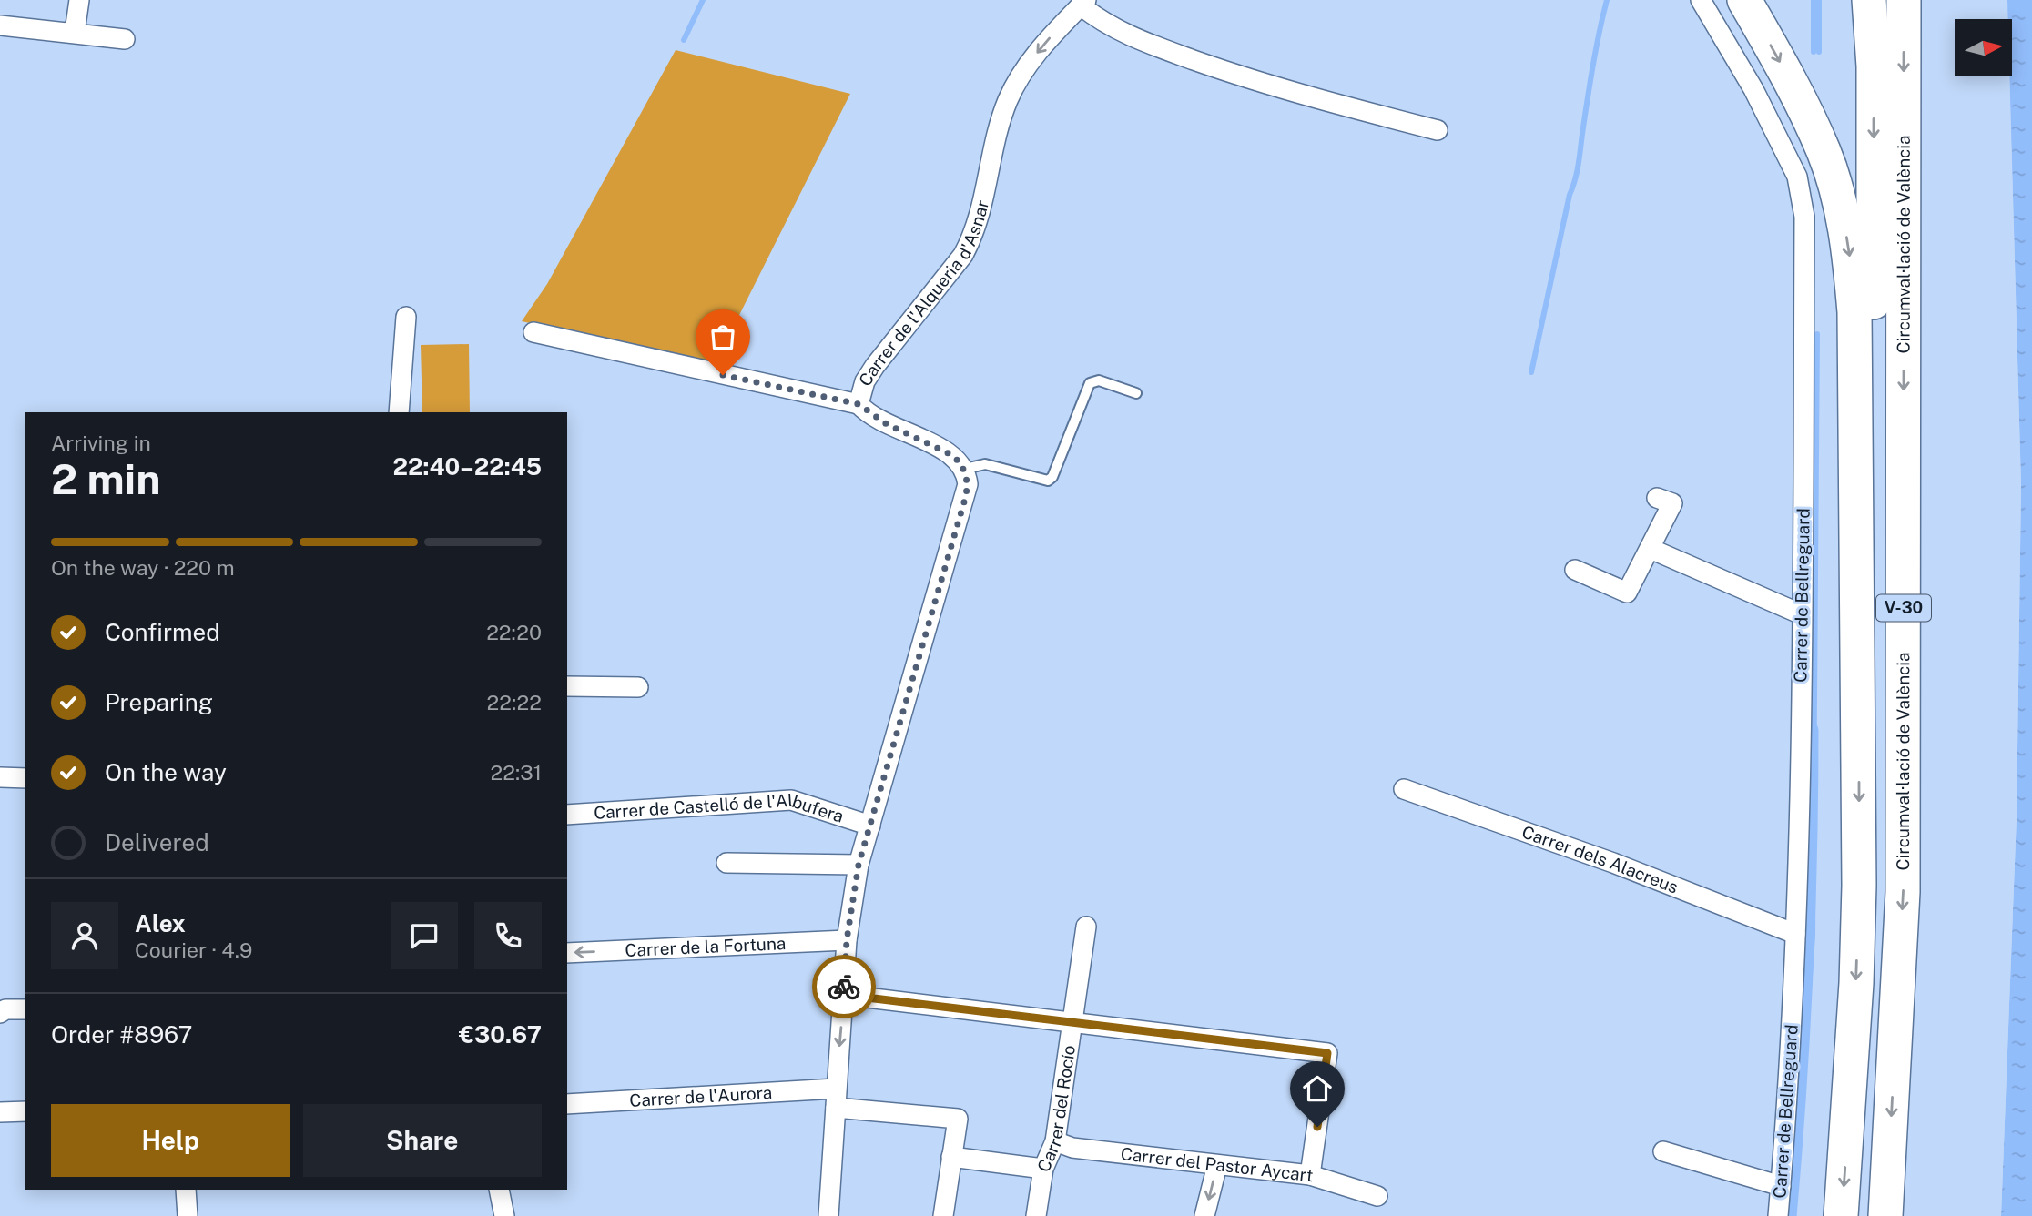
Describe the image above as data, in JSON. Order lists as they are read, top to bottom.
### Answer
{
  "streets": {
    "highway": ["Circumval·lació de València", "V-30"],
    "street": [
      "Carrer de l'Alqueria d'Asnar",
      "Carrer de Bellreguard",
      "Carrer de Castelló de l'Albufera",
      "Carrer dels Alacreus",
      "Carrer de la Fortuna",
      "Carrer de l'Aurora",
      "Carrer del Rocío",
      "Carrer del Pastor Aycart"
    ]
  },
  "crossings": [
    ["Circumval·lació de València", "V-30"],
    ["Carrer de Bellreguard", "Carrer dels Alacreus"],
    ["Carrer del Rocío", "Carrer del Pastor Aycart"]
  ],
  "one_way": ["Carrer de l'Alqueria d'Asnar"],
  "north": "right",
  "page": {
    "heading": ["2 min", "Arriving in", "22:40–22:45"],
    "panel": [
      "Alex",
      "Courier · 4.9",
      "Order #8967",
      "€30.67"
    ],
    "bar": "On the way · 220 m",
    "list": [
      ["Confirmed", "22:20"],
      ["Preparing", "22:22"],
      ["On the way", "22:31"],
      "Delivered"
    ],
    "buttons": ["Help", "Share"]
  }
}
